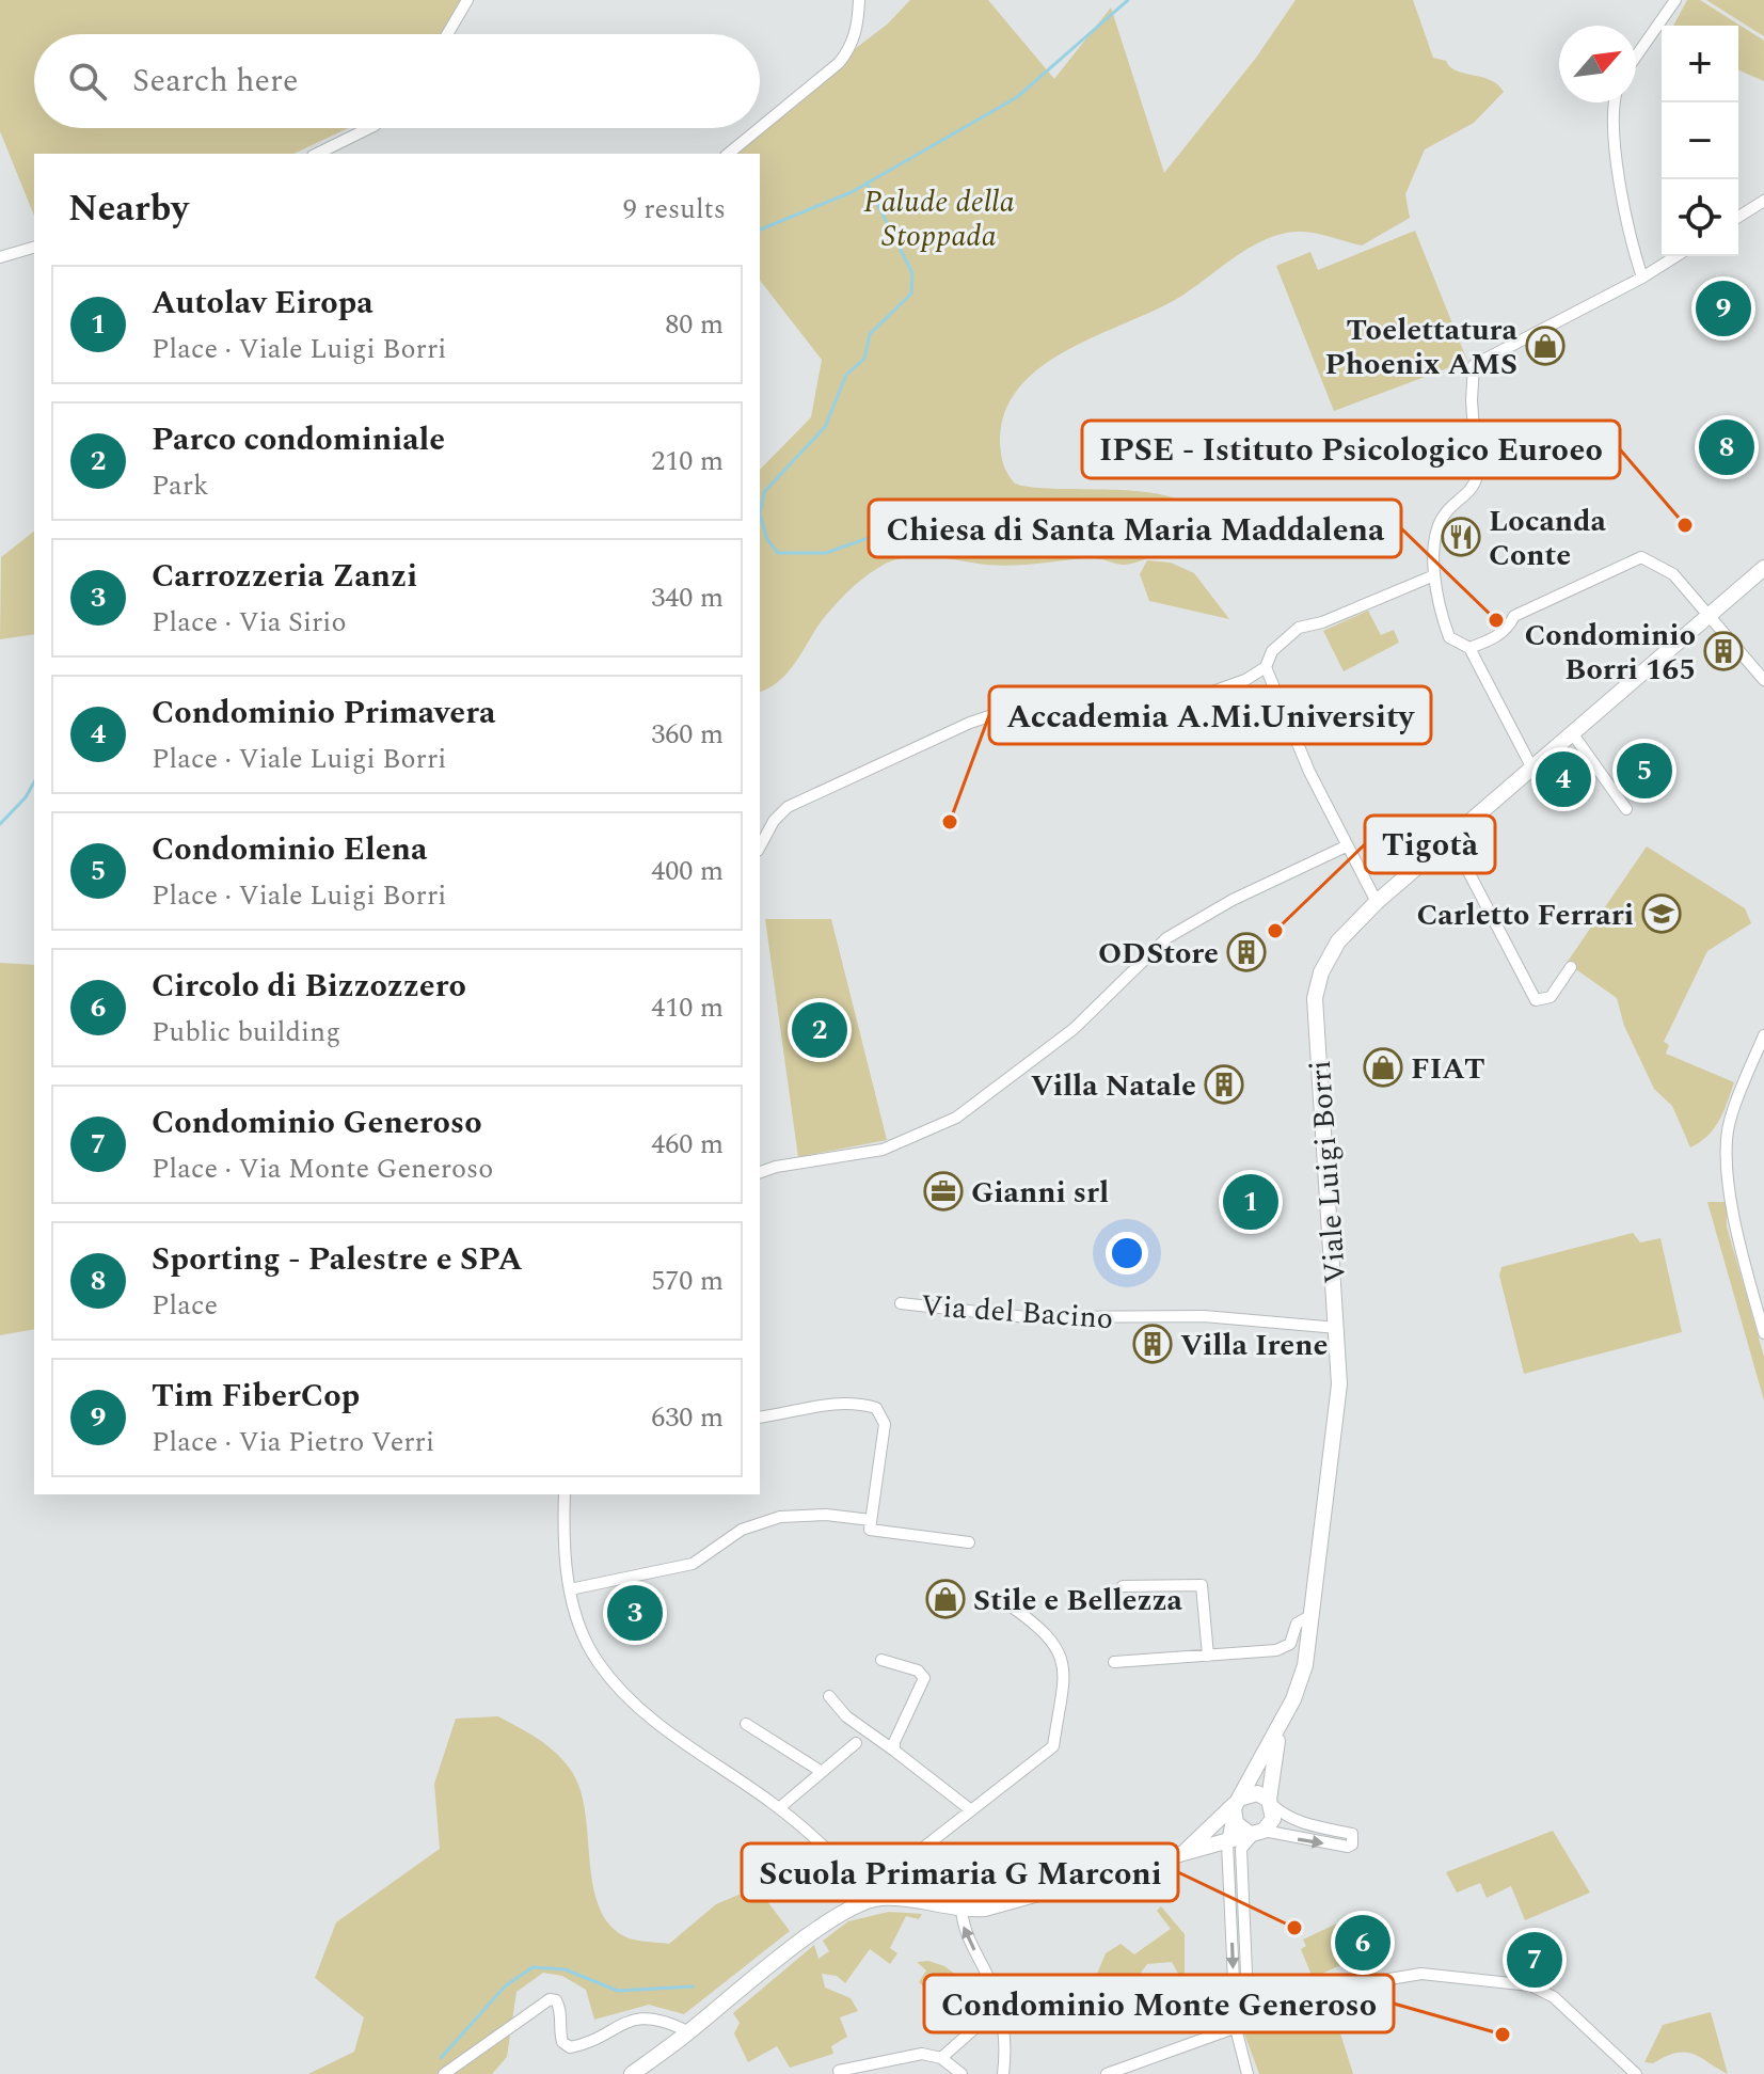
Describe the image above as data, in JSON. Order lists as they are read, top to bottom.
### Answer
{
  "streets": {
    "main road": ["Viale Luigi Borri"],
    "street": ["Via del Bacino"]
  },
  "crossings": [
    ["Viale Luigi Borri", "Via del Bacino"]
  ],
  "parks": ["Palude della Stoppada"],
  "places": {
    "shop": ["Toelettatura Phoenix AMS", "FIAT", "Stile e Bellezza"],
    "other": [
      "IPSE - Istituto Psicologico Euroeo",
      "Chiesa di Santa Maria Maddalena",
      "Accademia A.Mi.University",
      "Tigotà",
      "Scuola Primaria G Marconi",
      "Condominio Monte Generoso"
    ],
    "restaurant": ["Locanda Conte"],
    "building": [
      "Condominio Borri 165",
      "ODStore",
      "Villa Natale",
      "Villa Irene"
    ],
    "school or university": ["Carletto Ferrari"],
    "office": ["Gianni srl"]
  },
  "north": "top right",
  "page": {
    "map_buttons": ["+", "−"],
    "search": "Search here",
    "heading": ["Nearby", "9 results"],
    "list": [
      {
        "mark": "1",
        "name": "Autolav Eiropa",
        "note": "Place · Viale Luigi Borri",
        "value": "80 m"
      },
      {
        "mark": "2",
        "name": "Parco condominiale",
        "note": "Park",
        "value": "210 m"
      },
      {
        "mark": "3",
        "name": "Carrozzeria Zanzi",
        "note": "Place · Via Sirio",
        "value": "340 m"
      },
      {
        "mark": "4",
        "name": "Condominio Primavera",
        "note": "Place · Viale Luigi Borri",
        "value": "360 m"
      },
      {
        "mark": "5",
        "name": "Condominio Elena",
        "note": "Place · Viale Luigi Borri",
        "value": "400 m"
      },
      {
        "mark": "6",
        "name": "Circolo di Bizzozzero",
        "note": "Public building",
        "value": "410 m"
      },
      {
        "mark": "7",
        "name": "Condominio Generoso",
        "note": "Place · Via Monte Generoso",
        "value": "460 m"
      },
      {
        "mark": "8",
        "name": "Sporting - Palestre e SPA",
        "note": "Place",
        "value": "570 m"
      },
      {
        "mark": "9",
        "name": "Tim FiberCop",
        "note": "Place · Via Pietro Verri",
        "value": "630 m"
      }
    ],
    "pins": [
      "9",
      "8",
      "5",
      "4",
      "2",
      "1",
      "3",
      "6",
      "7"
    ]
  }
}
